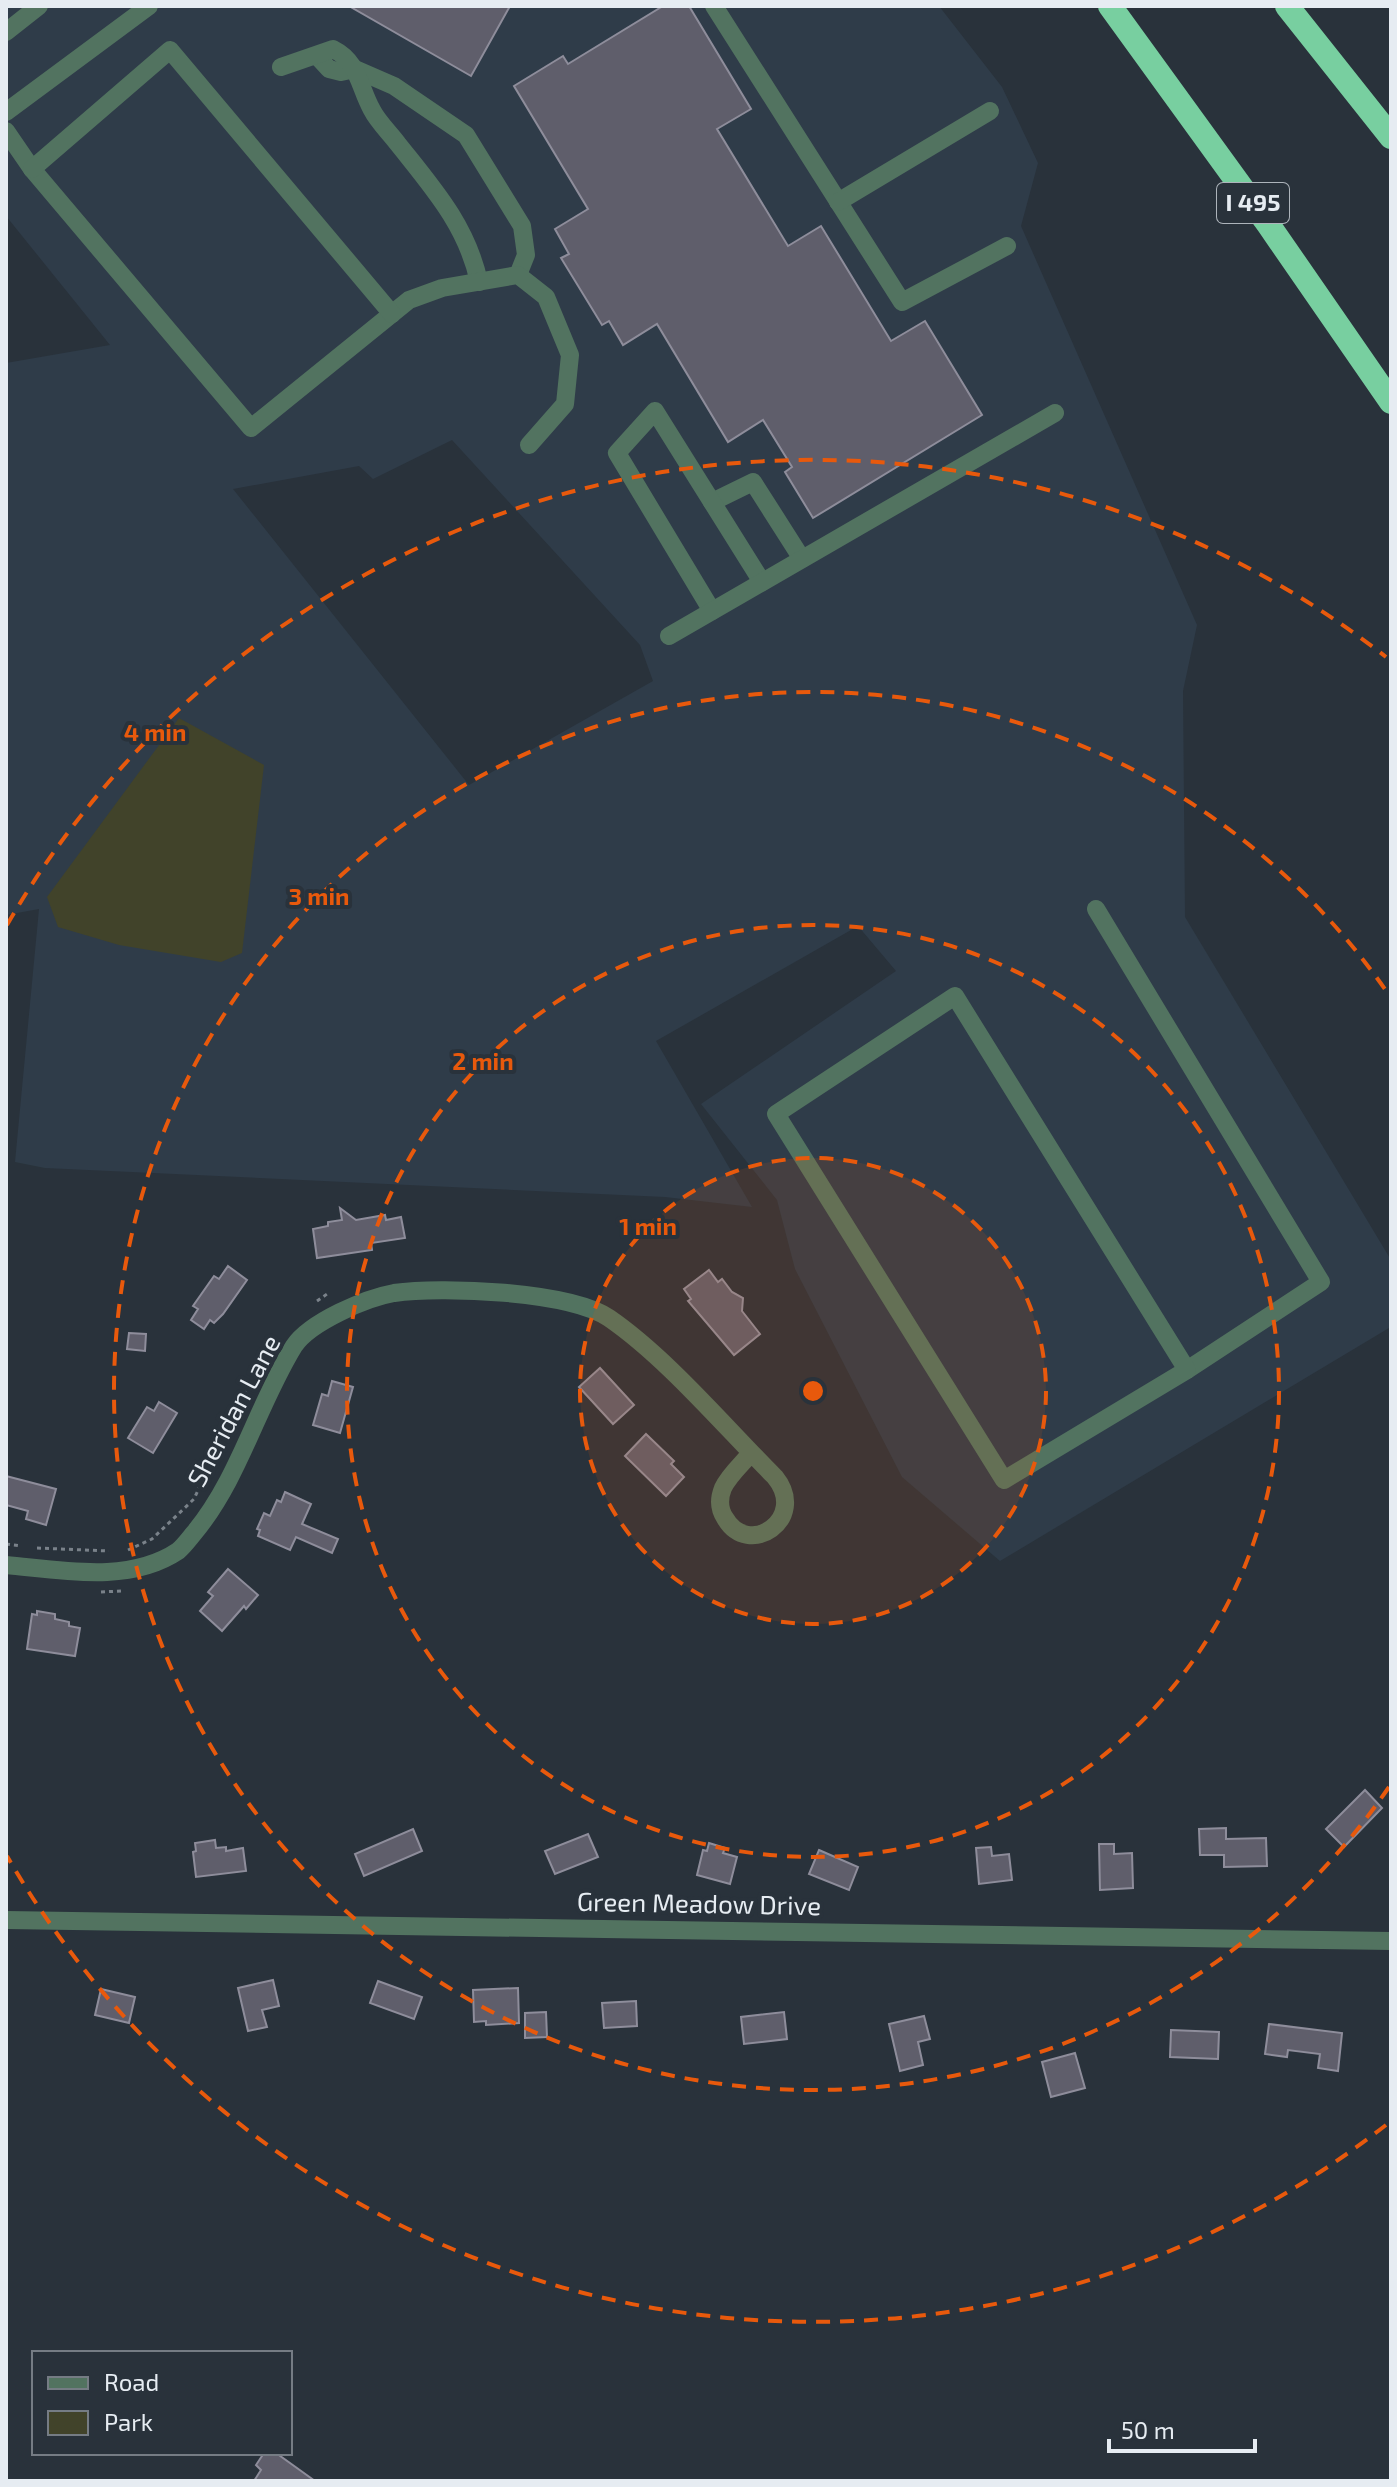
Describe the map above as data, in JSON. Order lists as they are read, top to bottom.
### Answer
{
  "streets": {
    "highway": ["I 495"],
    "street": ["Sheridan Lane", "Green Meadow Drive"]
  },
  "legend": ["Road", "Park"],
  "scale_bar": "50 m",
  "rings": [
    "4 min",
    "3 min",
    "2 min",
    "1 min"
  ]
}
